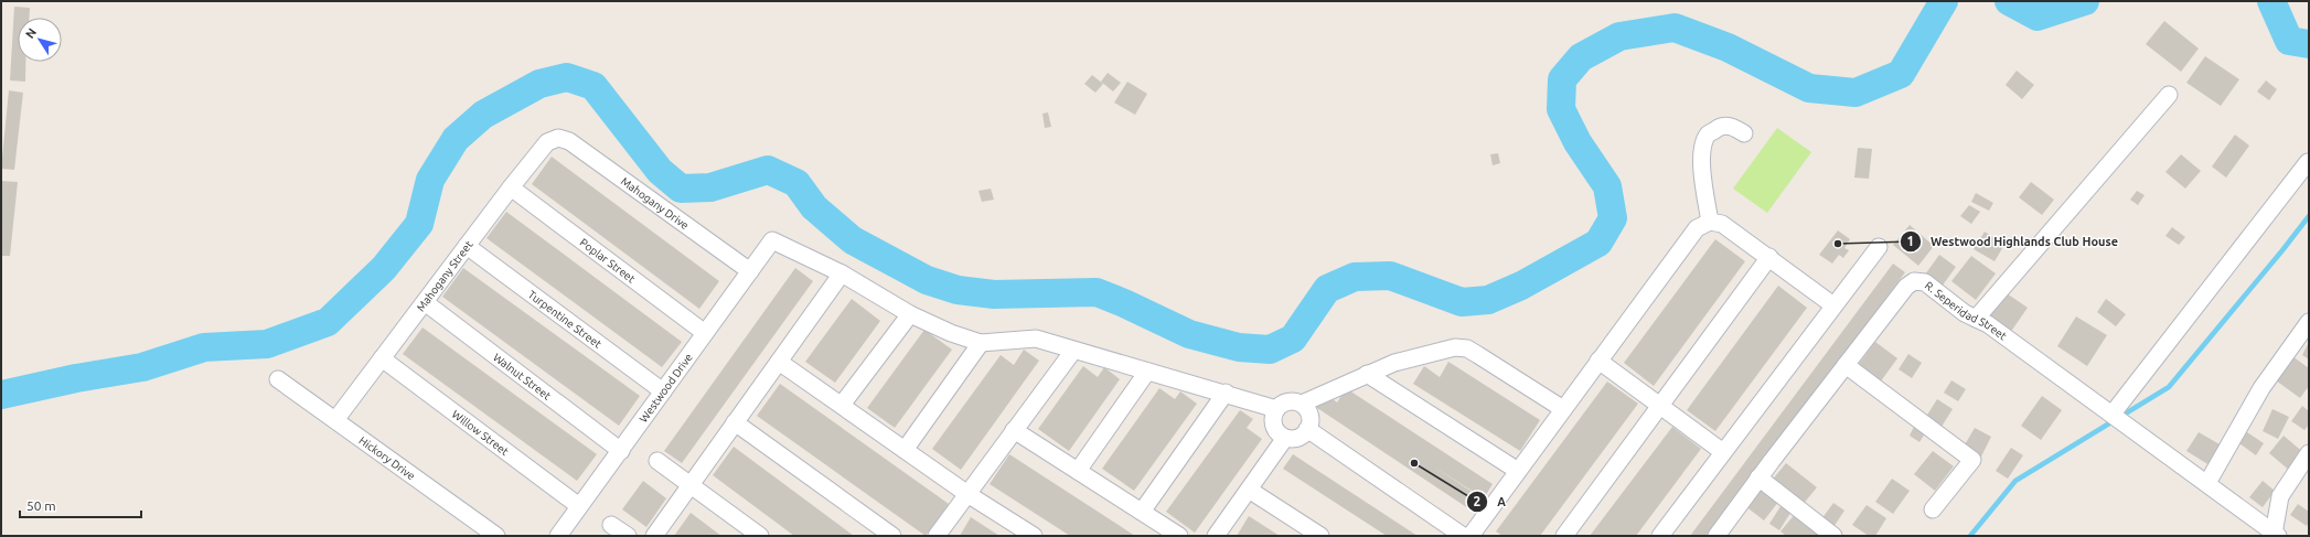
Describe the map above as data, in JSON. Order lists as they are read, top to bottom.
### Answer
{
  "streets": {
    "street": [
      "Mahogany Drive",
      "Poplar Street",
      "Mahogany Street",
      "R. Seperidad Street",
      "Turpentine Street",
      "Walnut Street",
      "Westwood Drive",
      "Willow Street",
      "Hickory Drive"
    ]
  },
  "crossings": [
    ["Mahogany Drive", "Mahogany Street"],
    ["Mahogany Drive", "Westwood Drive"],
    ["Poplar Street", "Mahogany Street"],
    ["Poplar Street", "Westwood Drive"],
    ["Mahogany Street", "Turpentine Street"],
    ["Mahogany Street", "Walnut Street"],
    ["Mahogany Street", "Willow Street"],
    ["Mahogany Street", "Hickory Drive"],
    ["Turpentine Street", "Westwood Drive"],
    ["Walnut Street", "Westwood Drive"],
    ["Westwood Drive", "Willow Street"]
  ],
  "places": ["Westwood Highlands Club House", "A"],
  "scale_bar": "50 m",
  "north": "top left"
}
